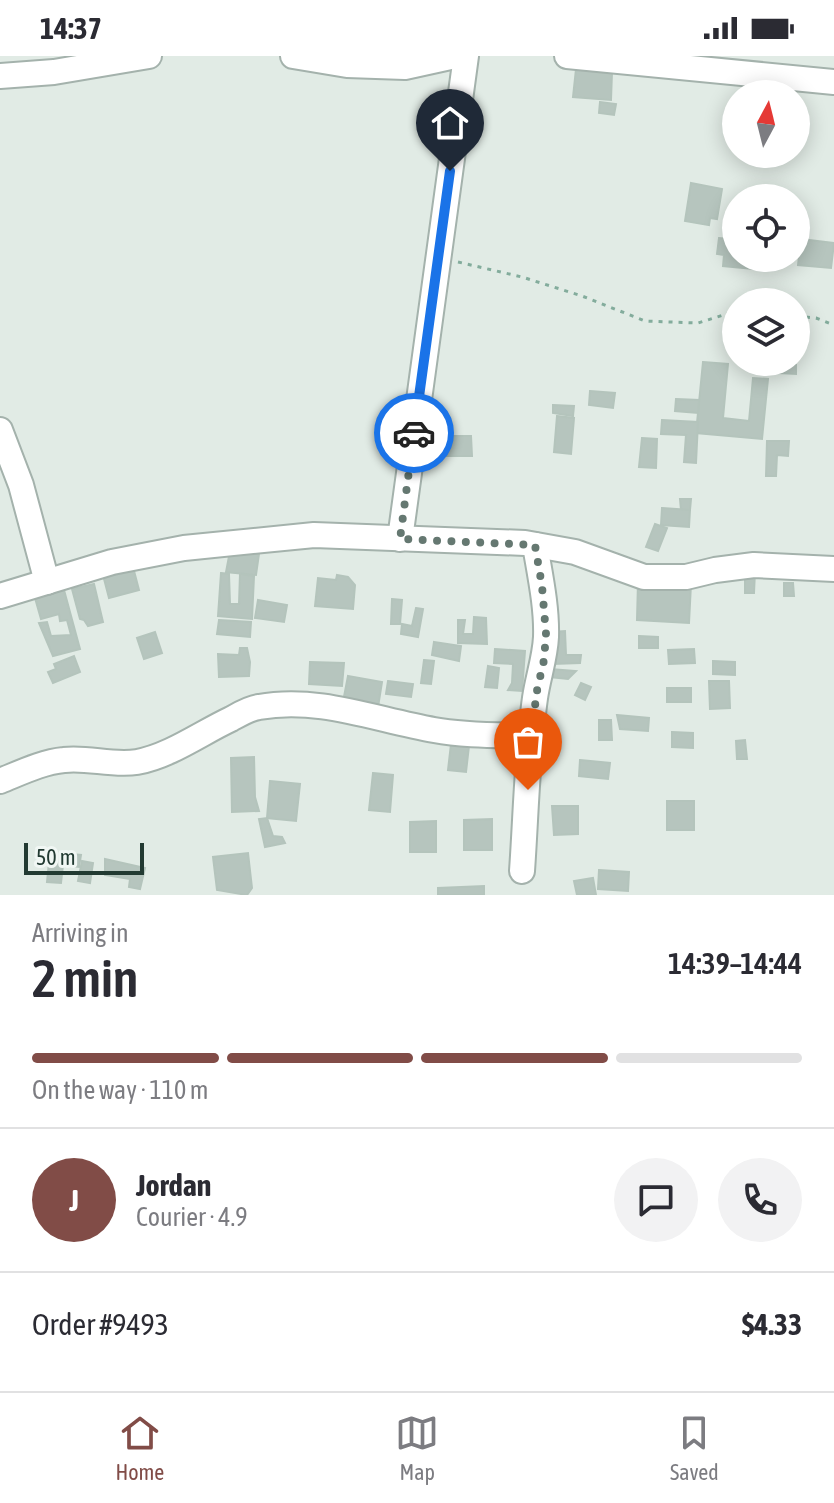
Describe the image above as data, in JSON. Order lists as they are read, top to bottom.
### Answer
{
  "scale_bar": "50 m",
  "north": "top",
  "page": {
    "status": "14:37",
    "scale": "50 m",
    "heading": ["2 min", "Arriving in", "14:39–14:44"],
    "panel": [
      "Jordan",
      "Courier · 4.9",
      "Order #9493",
      "$4.33"
    ],
    "bar": "On the way · 110 m",
    "round": "J",
    "tabs": ["Home", "Map", "Saved"]
  }
}
